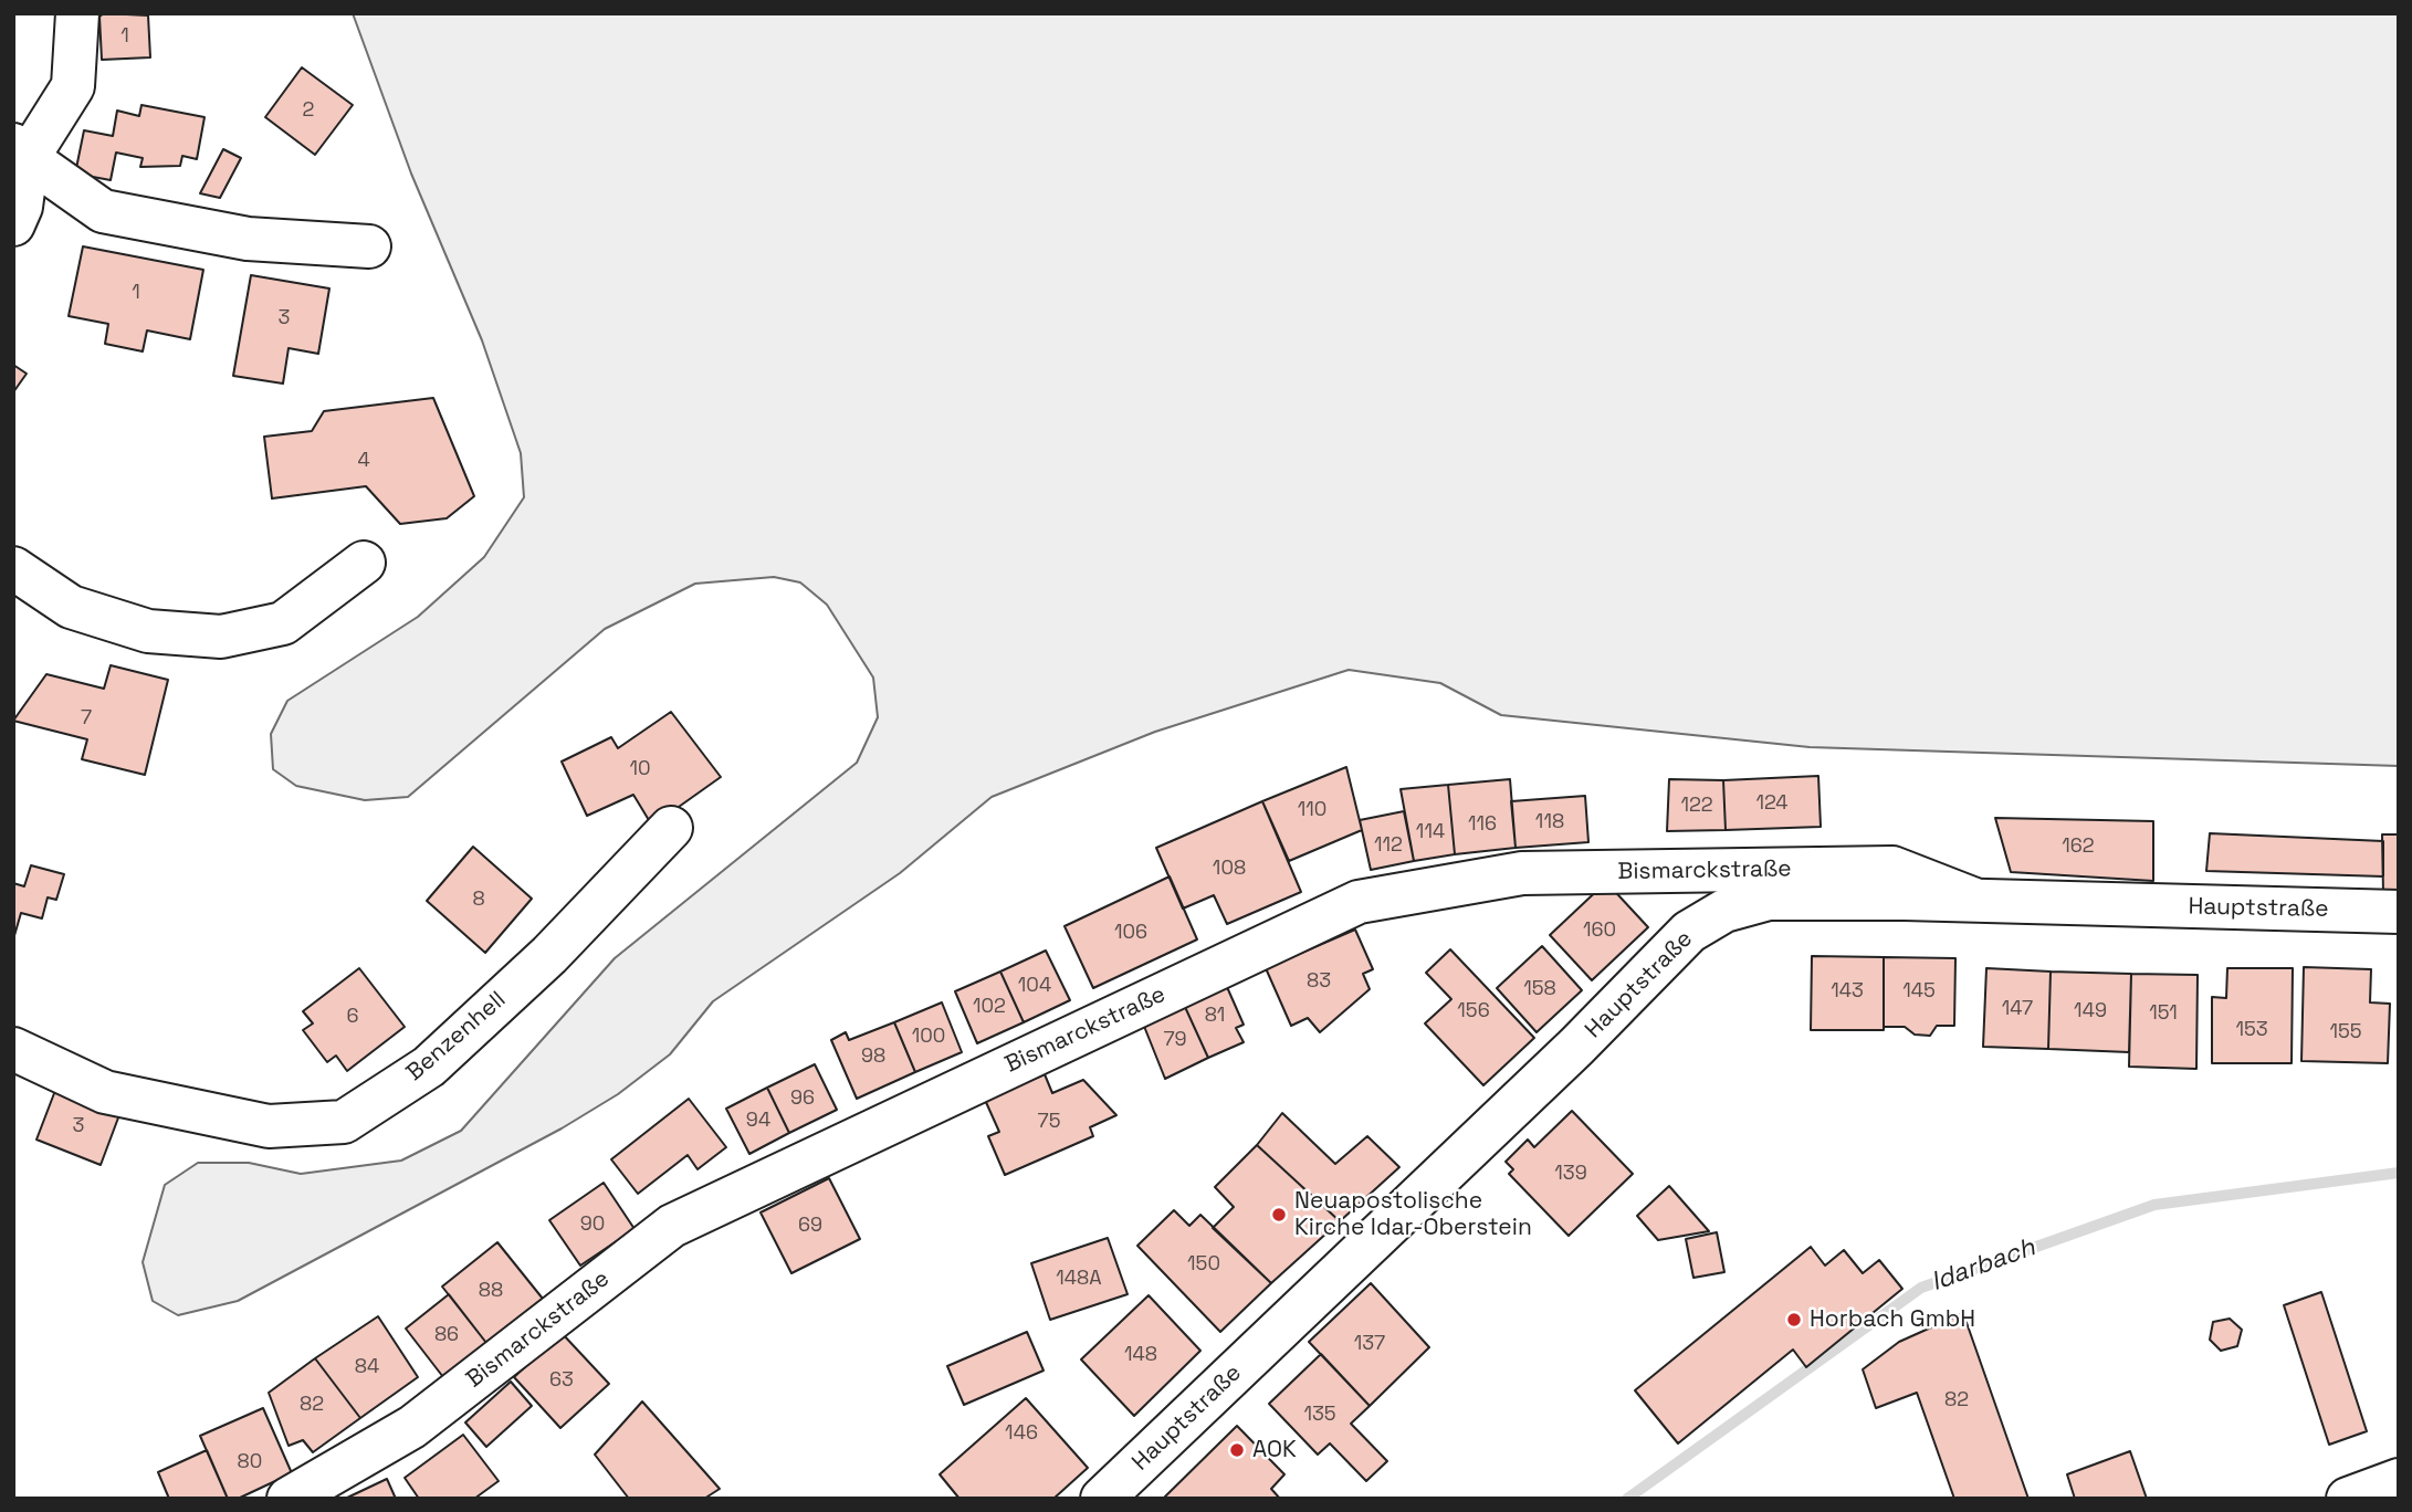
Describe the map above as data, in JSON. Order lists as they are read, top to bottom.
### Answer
{
  "streets": {
    "street": ["Bismarckstraße", "Hauptstraße", "Benzenhell"]
  },
  "crossings": [
    ["Bismarckstraße", "Hauptstraße"]
  ],
  "water": ["Idarbach"],
  "places": ["Neuapostolische Kirche Idar-Oberstein", "Horbach GmbH", "AOK"],
  "house_numbers": [
    "1",
    "2",
    "1",
    "3",
    "4",
    "7",
    "10",
    "124",
    "122",
    "110",
    "118",
    "116",
    "114",
    "112",
    "162",
    "108",
    "8",
    "160",
    "106",
    "83",
    "104",
    "158",
    "143",
    "145",
    "102",
    "147",
    "156",
    "149",
    "151",
    "81",
    "6",
    "153",
    "155",
    "100",
    "79",
    "98",
    "96",
    "94",
    "75",
    "3",
    "139",
    "90",
    "69",
    "150",
    "148A",
    "88",
    "86",
    "137",
    "148",
    "84",
    "63",
    "82",
    "82",
    "135",
    "146",
    "80"
  ]
}
